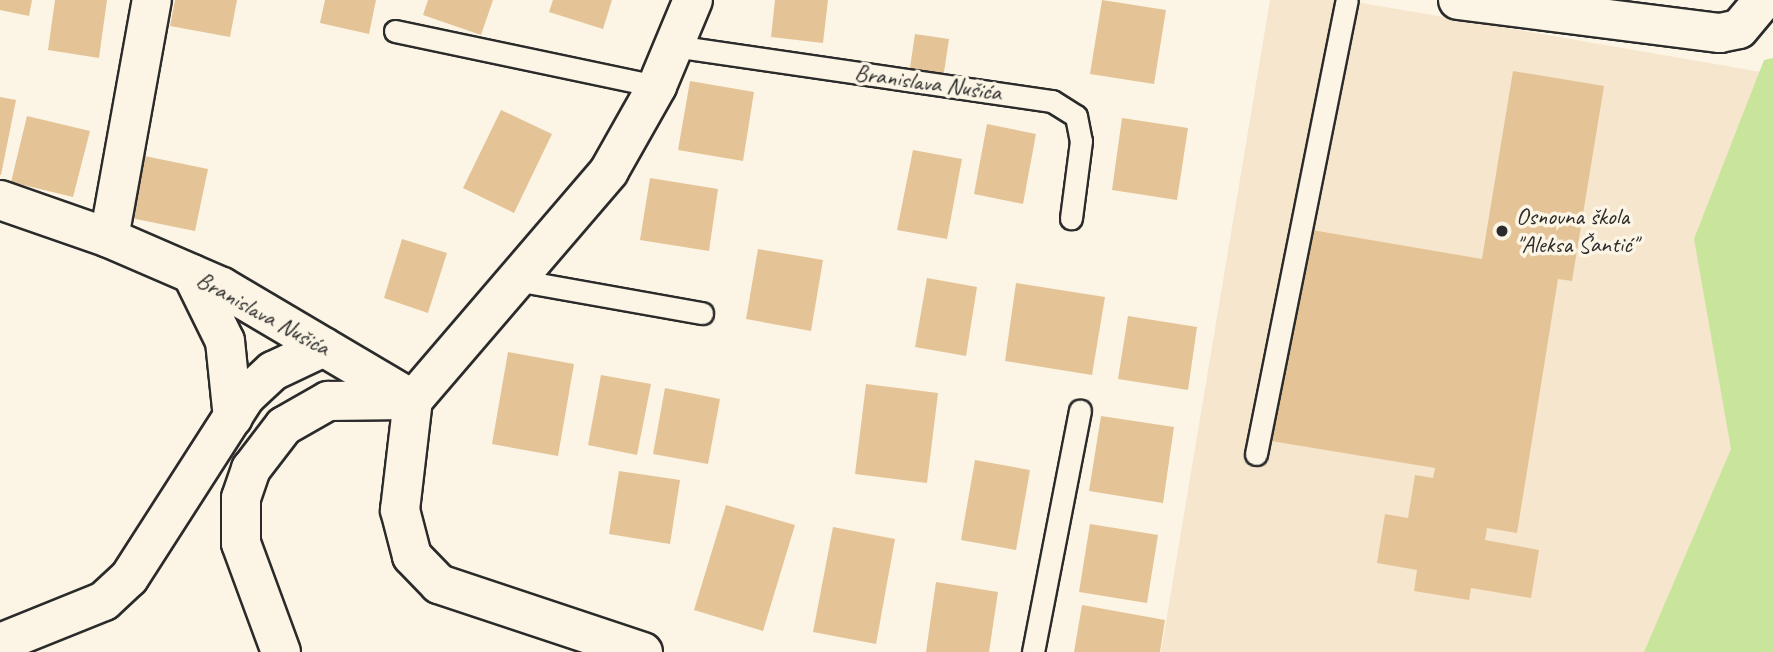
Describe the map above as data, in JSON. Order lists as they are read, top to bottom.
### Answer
{
  "streets": {
    "street": ["Branislava Nušića"]
  },
  "places": ["Osnovna škola \"Aleksa Šantić\""]
}
